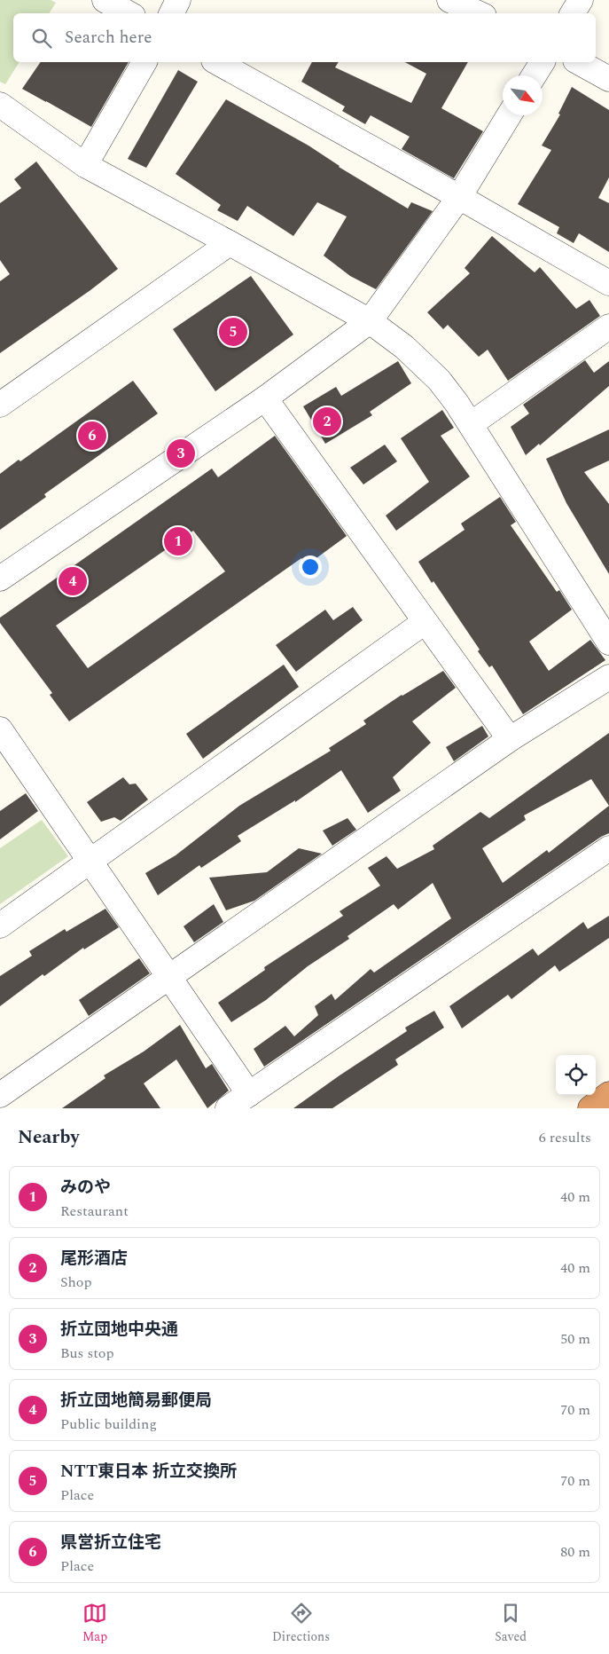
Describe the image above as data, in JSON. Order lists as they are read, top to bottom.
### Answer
{
  "north": "bottom right",
  "page": {
    "search": "Search here",
    "pins": [
      "5",
      "2",
      "6",
      "3",
      "1",
      "4"
    ],
    "heading": ["Nearby", "6 results"],
    "list": [
      {
        "mark": "1",
        "name": "みのや",
        "note": "Restaurant",
        "value": "40 m"
      },
      {
        "mark": "2",
        "name": "尾形酒店",
        "note": "Shop",
        "value": "40 m"
      },
      {
        "mark": "3",
        "name": "折立団地中央通",
        "note": "Bus stop",
        "value": "50 m"
      },
      {
        "mark": "4",
        "name": "折立団地簡易郵便局",
        "note": "Public building",
        "value": "70 m"
      },
      {
        "mark": "5",
        "name": "NTT東日本 折立交換所",
        "note": "Place",
        "value": "70 m"
      },
      {
        "mark": "6",
        "name": "県営折立住宅",
        "note": "Place",
        "value": "80 m"
      }
    ],
    "nav": ["Map", "Directions", "Saved"]
  }
}
